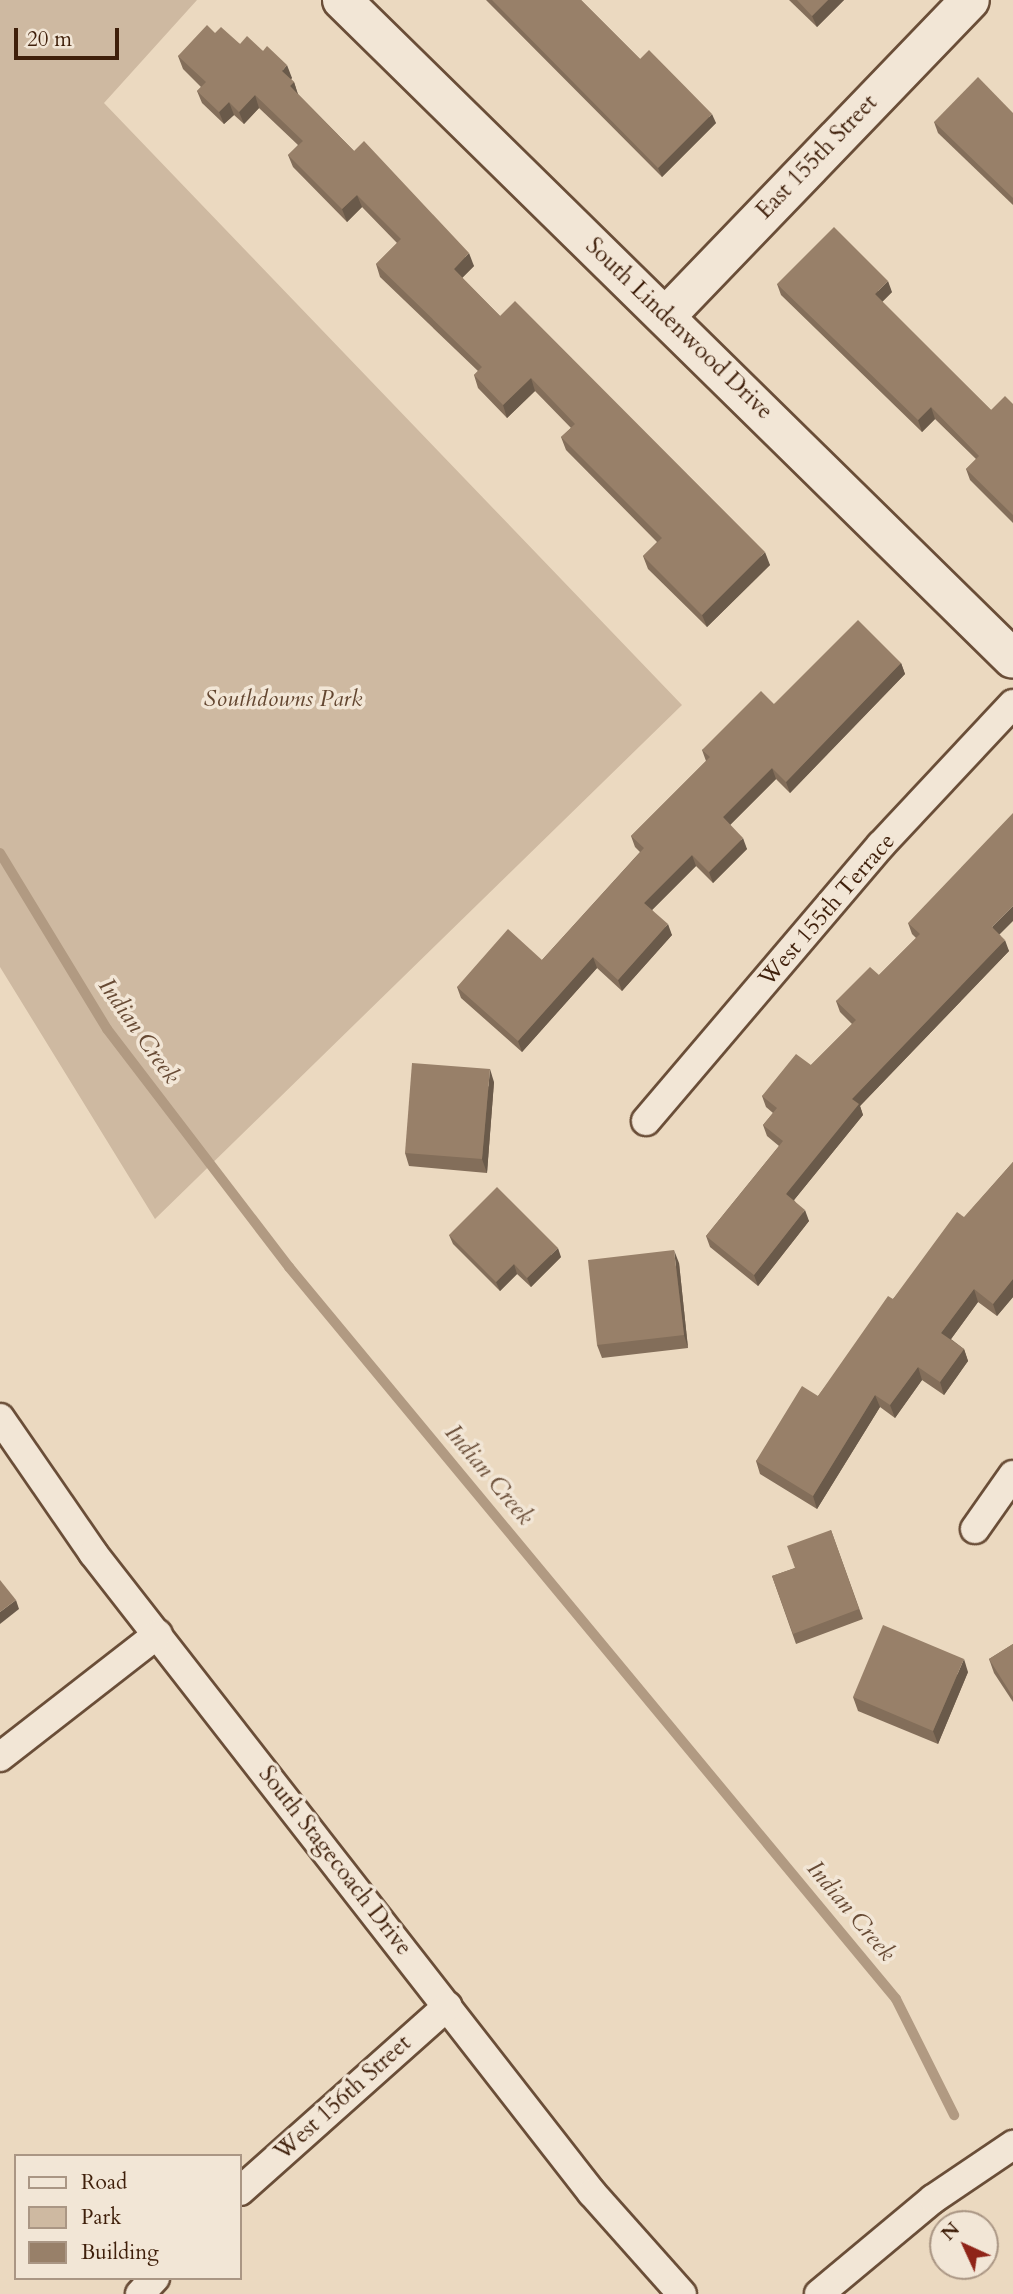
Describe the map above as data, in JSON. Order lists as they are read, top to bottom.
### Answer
{
  "streets": {
    "street": [
      "East 155th Street",
      "South Lindenwood Drive",
      "West 155th Terrace",
      "South Stagecoach Drive",
      "West 156th Street"
    ]
  },
  "crossings": [
    ["East 155th Street", "South Lindenwood Drive"],
    ["South Stagecoach Drive", "West 156th Street"]
  ],
  "water": ["Indian Creek"],
  "parks": ["Southdowns Park"],
  "legend": ["Road", "Park", "Building"],
  "scale_bar": "20 m",
  "north": "top left"
}
